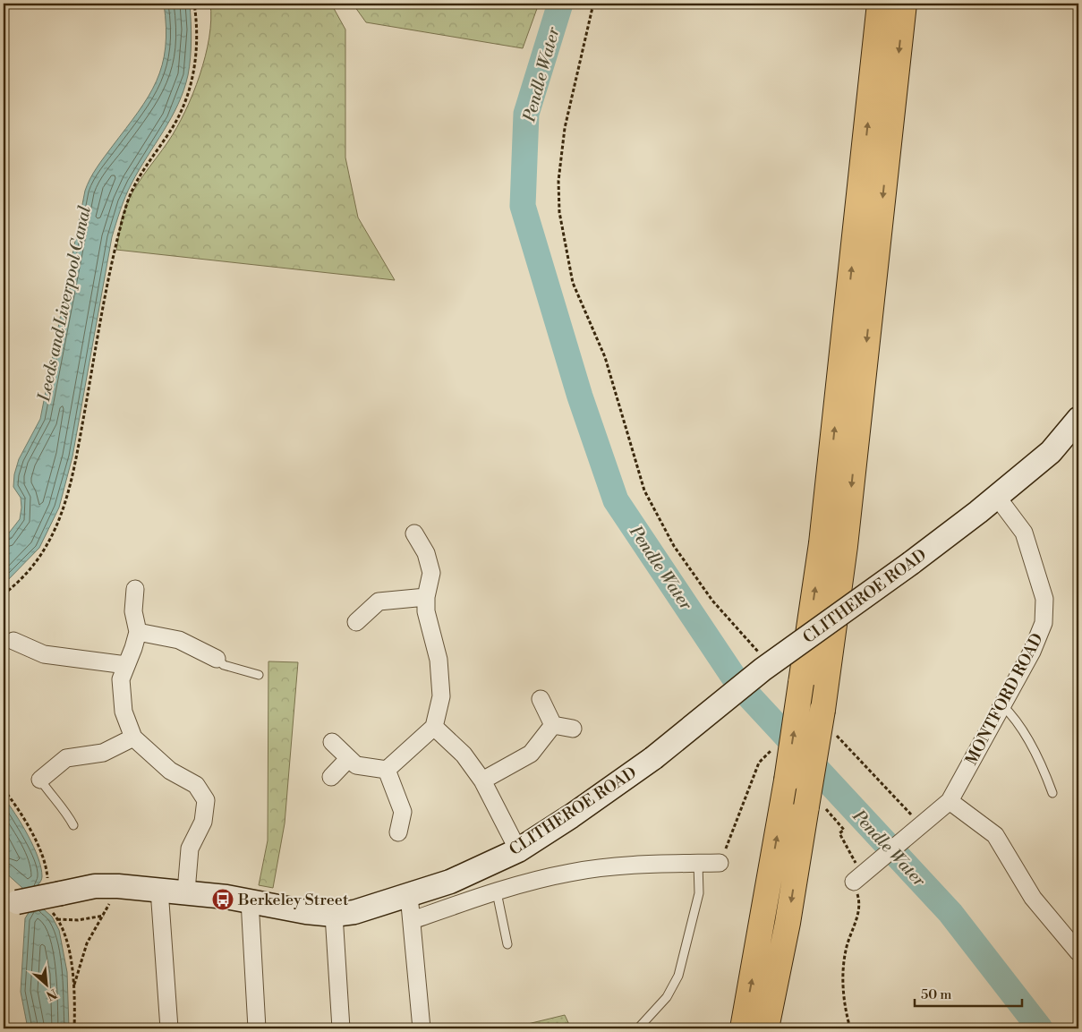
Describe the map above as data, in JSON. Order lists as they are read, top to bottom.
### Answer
{
  "streets": {
    "main road": ["CLITHEROE ROAD"],
    "street": ["MONTFORD ROAD"]
  },
  "crossings": [
    ["CLITHEROE ROAD", "MONTFORD ROAD"]
  ],
  "water": ["Pendle Water", "Leeds and Liverpool Canal"],
  "places": {
    "bus stop": ["Berkeley Street"]
  },
  "scale_bar": "50 m",
  "north": "bottom right"
}
